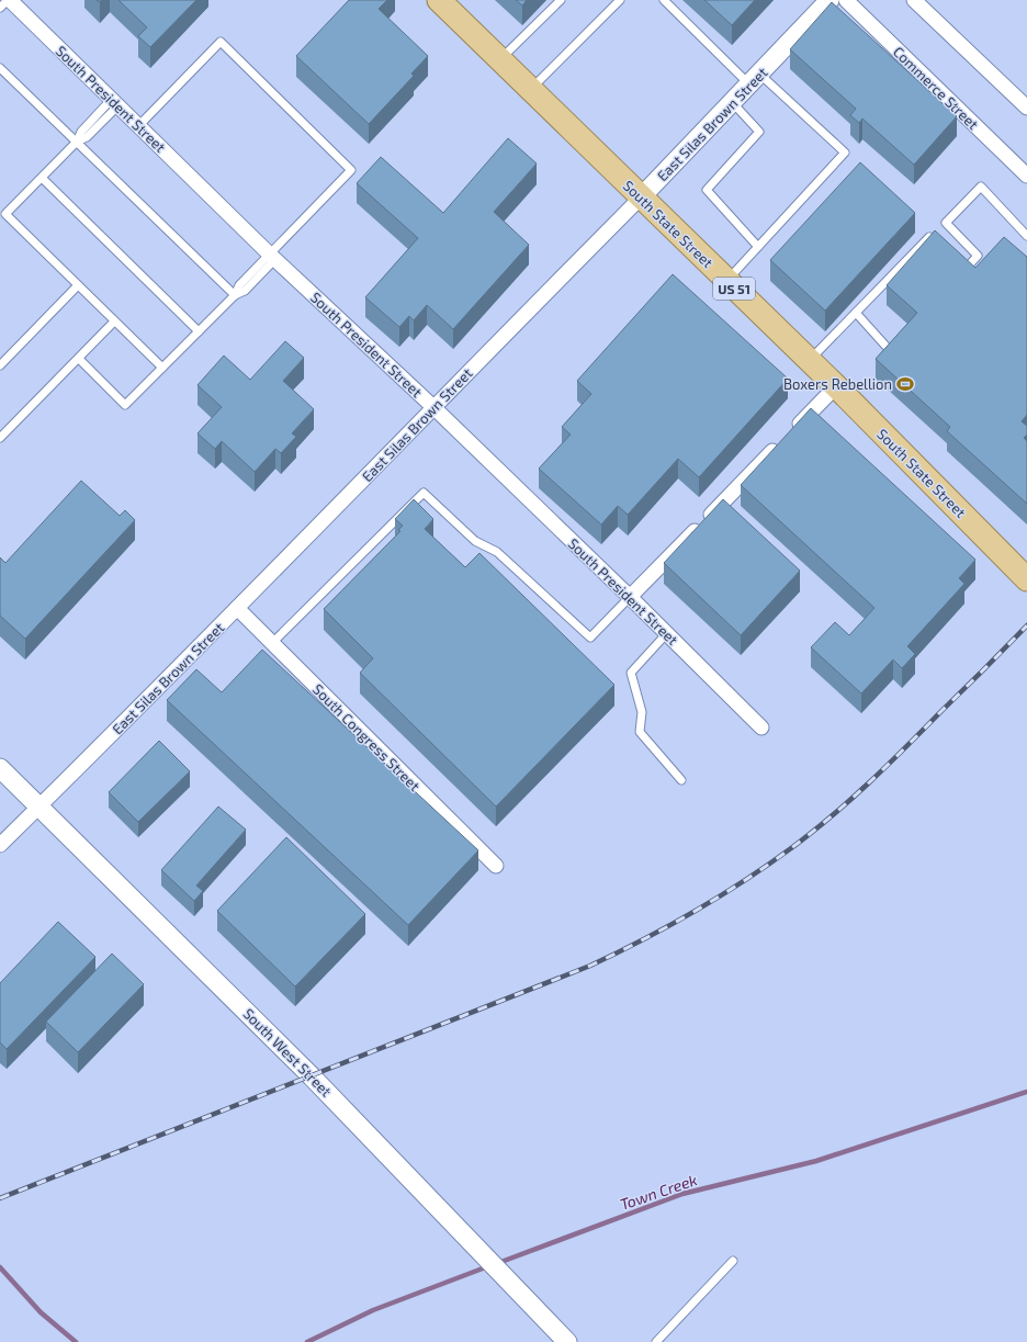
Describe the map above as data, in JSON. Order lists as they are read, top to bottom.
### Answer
{
  "streets": {
    "main road": ["South State Street", "US 51"],
    "street": [
      "Commerce Street",
      "South President Street",
      "East Silas Brown Street",
      "South Congress Street",
      "South West Street"
    ]
  },
  "crossings": [
    ["South President Street", "East Silas Brown Street"],
    ["East Silas Brown Street", "South State Street"],
    ["East Silas Brown Street", "South Congress Street"],
    ["East Silas Brown Street", "South West Street"]
  ],
  "water": ["Town Creek"],
  "places": {
    "sports": ["Boxers Rebellion"]
  }
}
